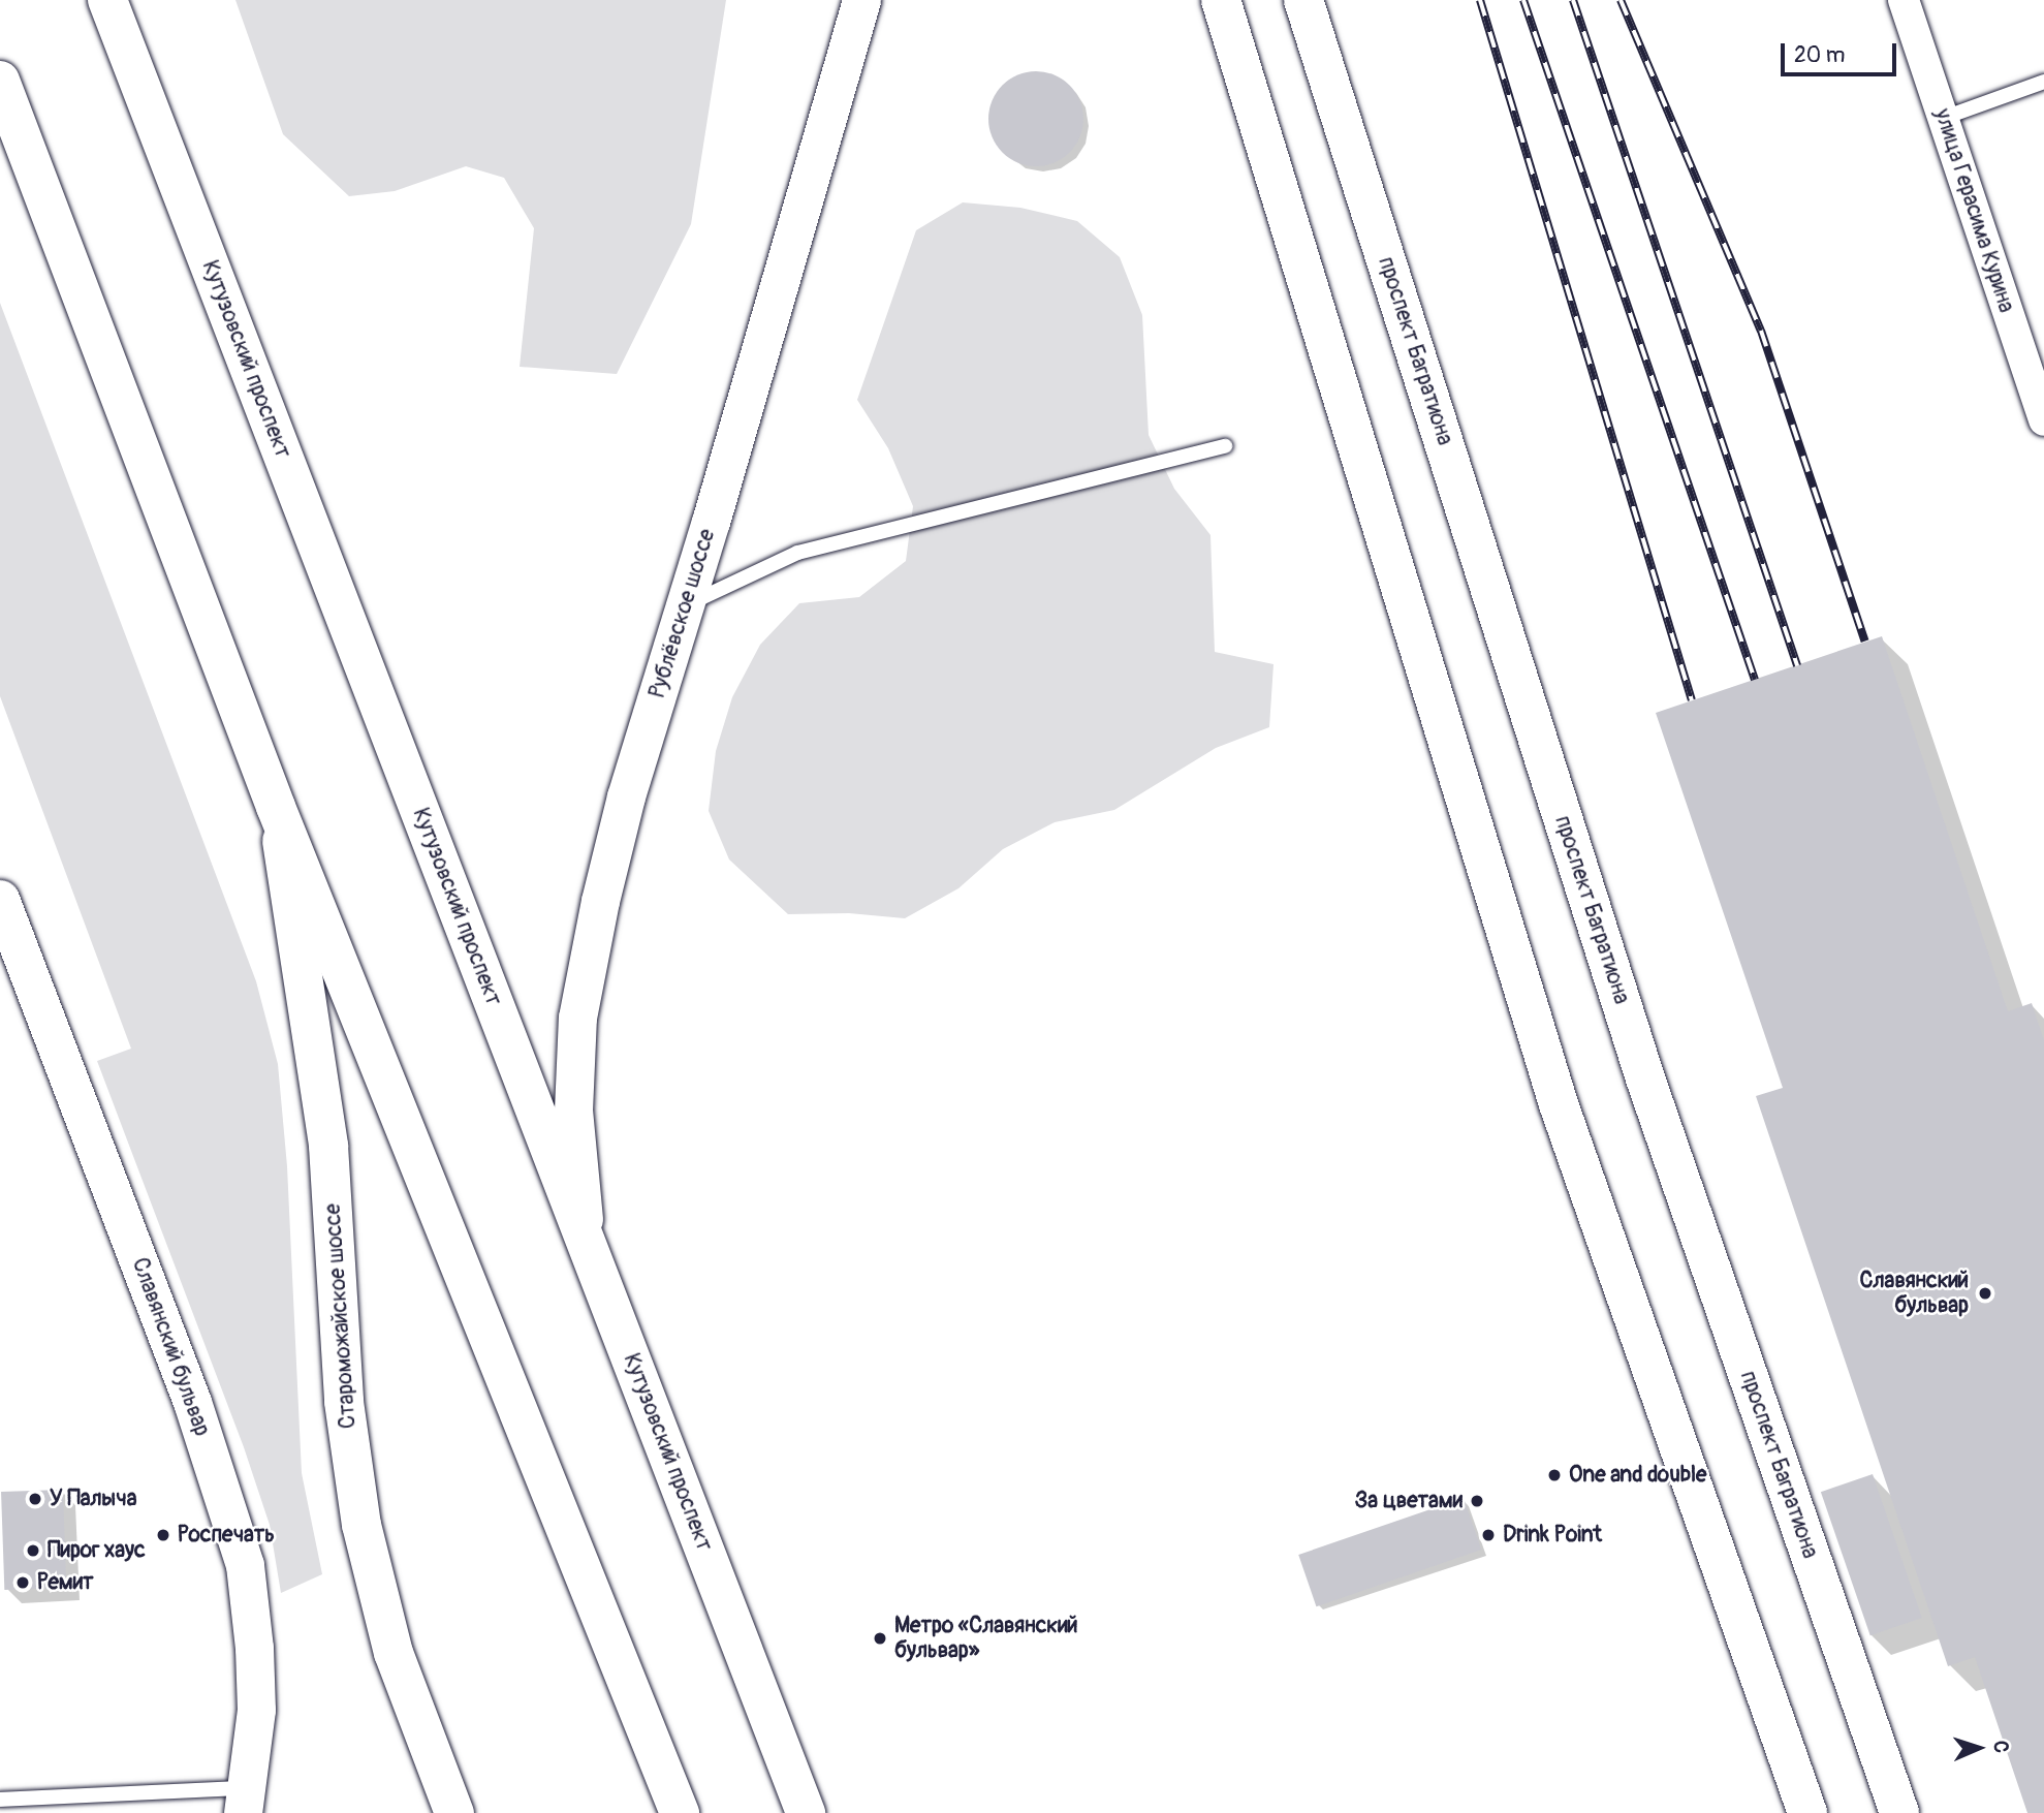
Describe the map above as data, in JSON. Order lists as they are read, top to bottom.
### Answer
{
  "streets": {
    "main road": ["проспект Багратиона", "Кутузовский проспект", "Староможайское шоссе"],
    "street": ["улица Герасима Курина", "Рублёвское шоссе", "Славянский бульвар"]
  },
  "crossings": [
    ["Кутузовский проспект", "Рублёвское шоссе"]
  ],
  "places": [
    "Славянский бульвар",
    "One and double",
    "У Палыча",
    "За цветами",
    "Роспечать",
    "Drink Point",
    "Пирог хаус",
    "Ремит",
    "Метро «Славянский бульвар»"
  ],
  "scale_bar": "20 m",
  "north": "right"
}
